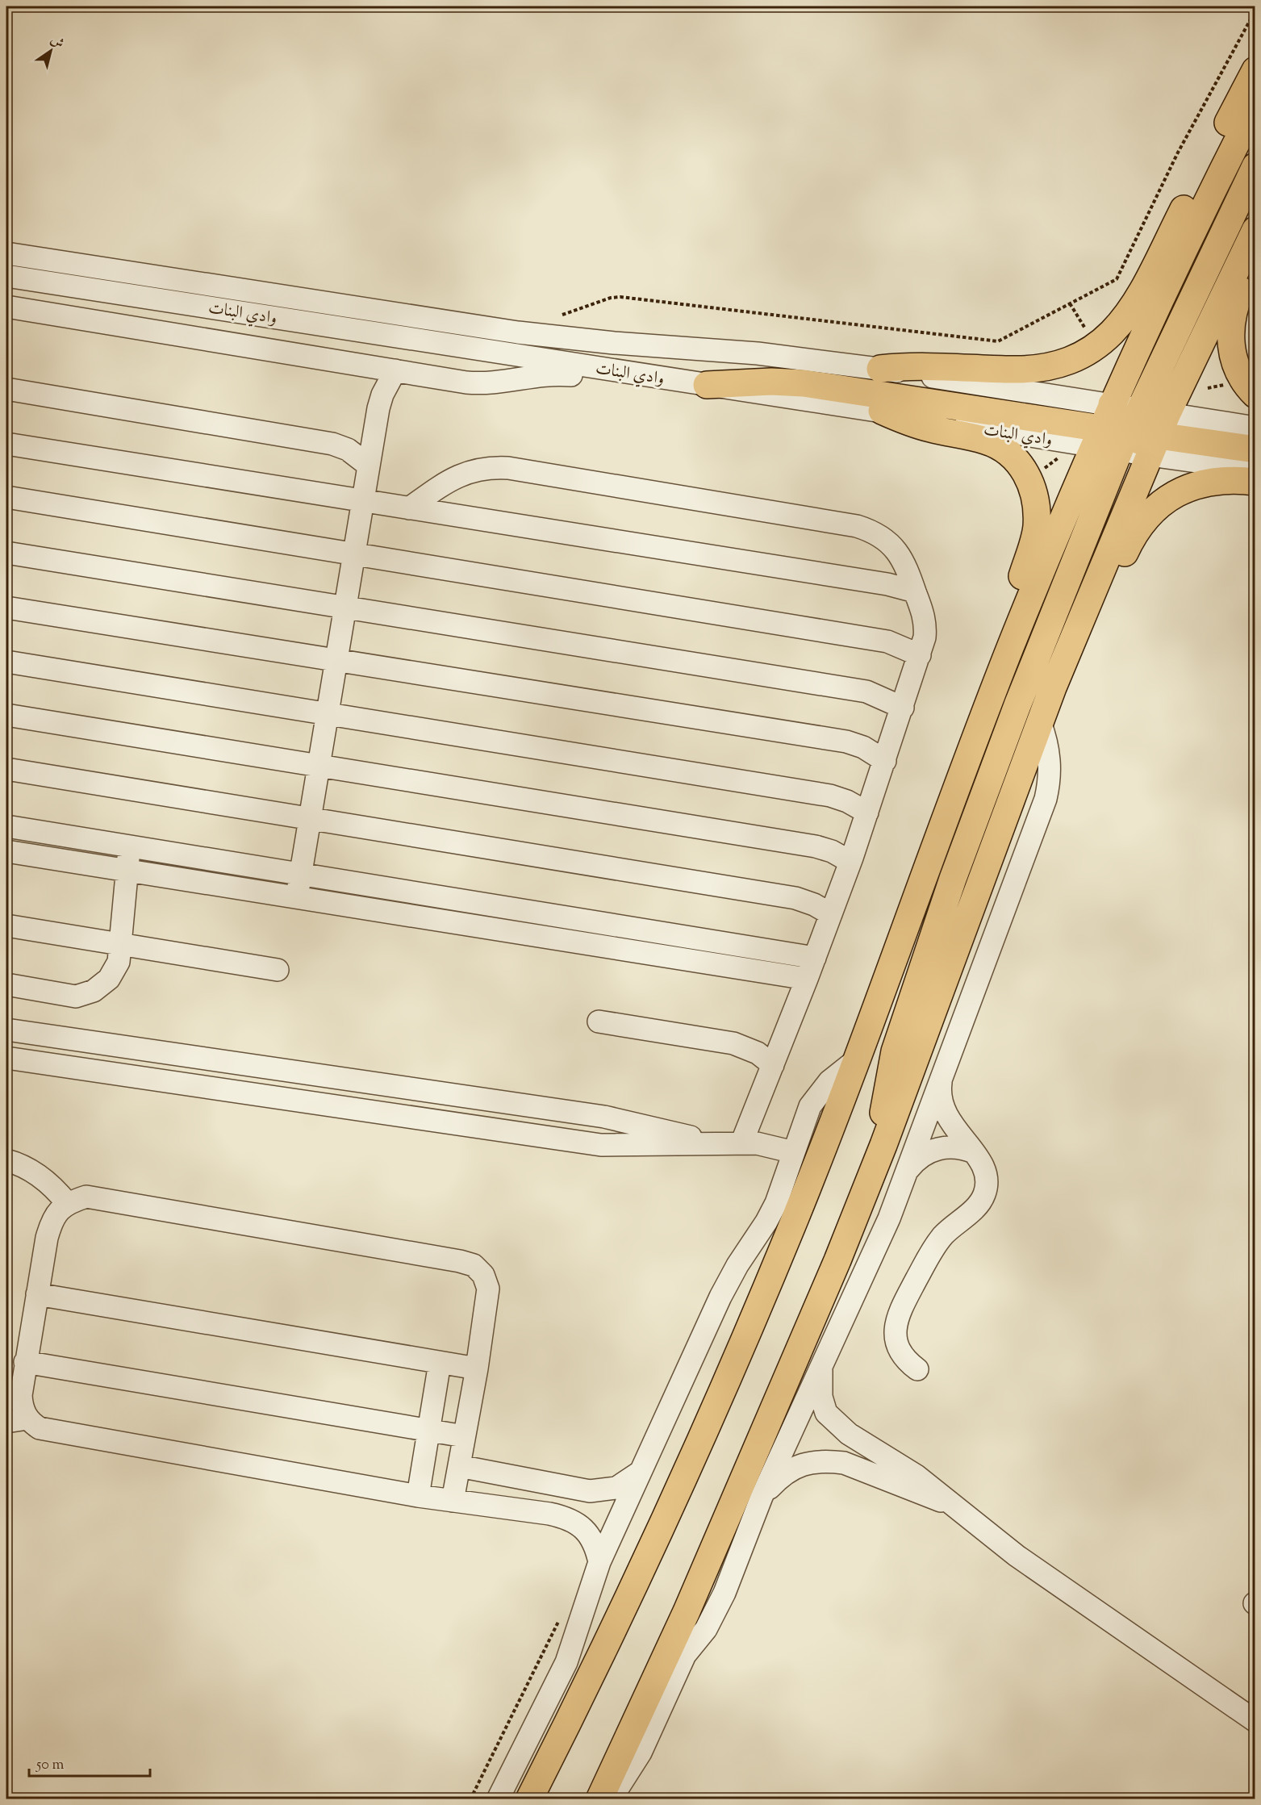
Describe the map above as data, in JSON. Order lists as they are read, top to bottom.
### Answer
{
  "streets": {
    "street": ["وادي البنات"]
  },
  "scale_bar": "50 m",
  "north": "top right"
}
